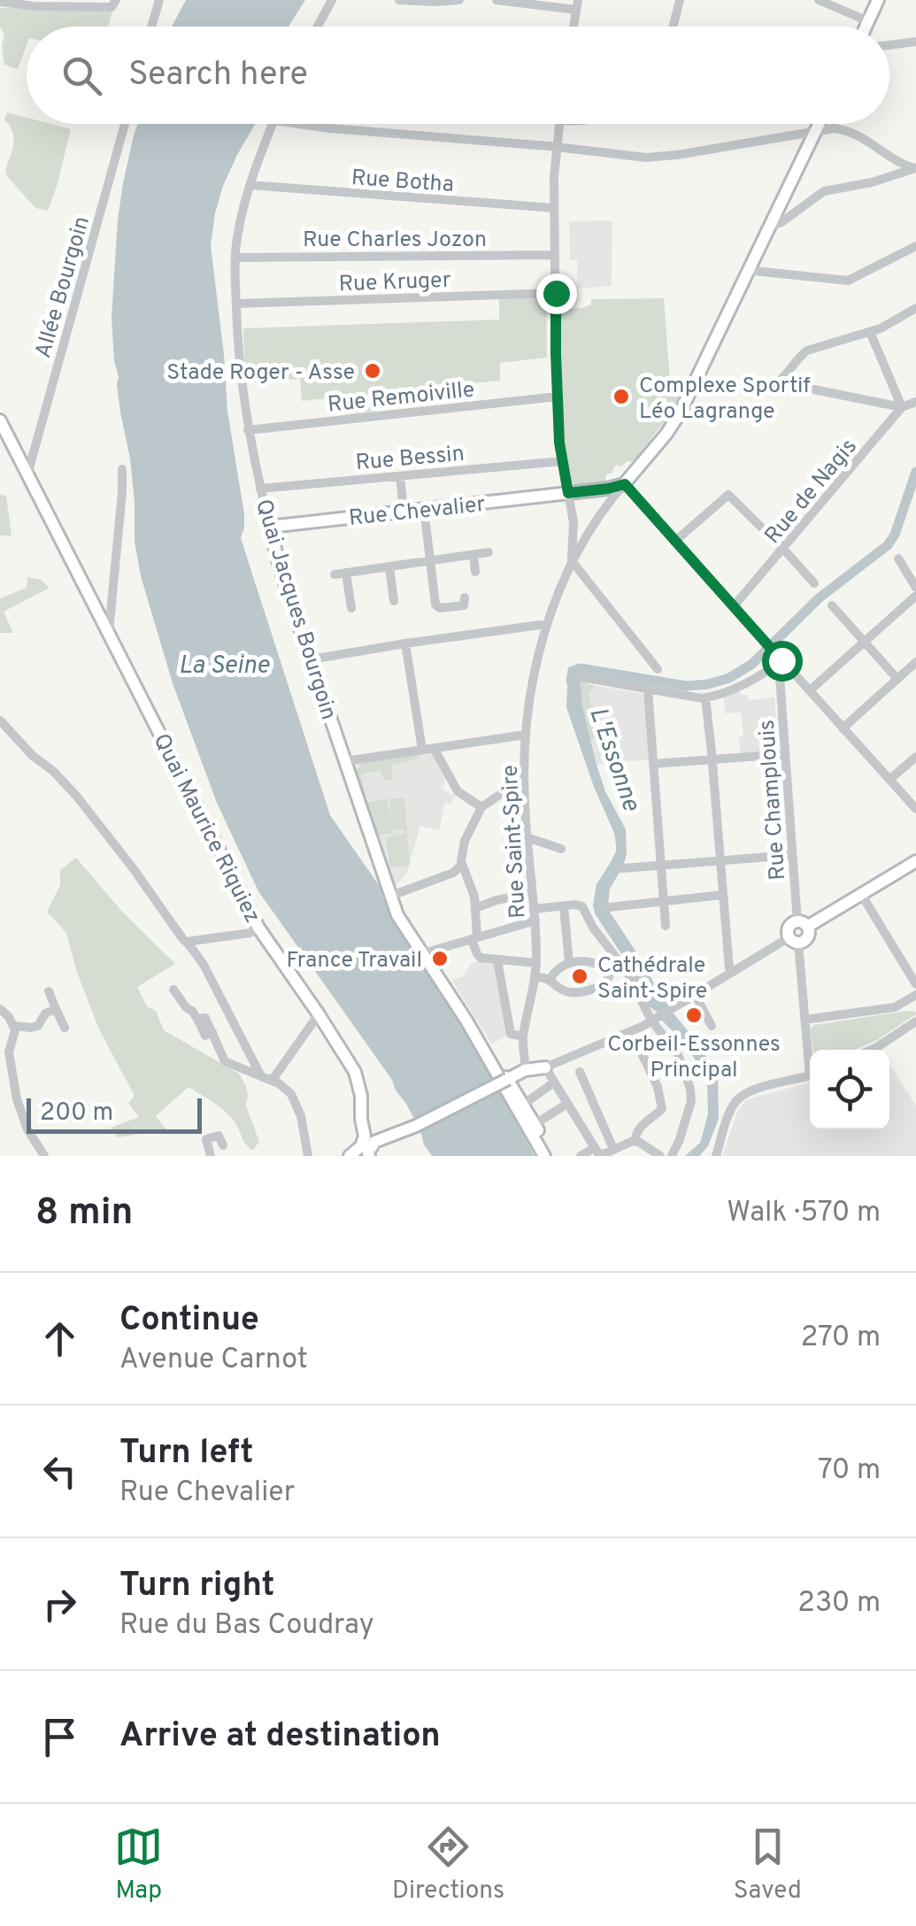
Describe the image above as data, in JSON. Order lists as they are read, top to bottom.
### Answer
{
  "streets": {
    "main road": ["Rue Chevalier", "Quai Jacques Bourgoin", "Quai Maurice Riquiez"],
    "street": [
      "Rue Botha",
      "Rue Charles Jozon",
      "Rue Kruger",
      "Allée Bourgoin",
      "Rue Remoiville",
      "Rue Bessin",
      "Rue de Nagis",
      "Rue Champlouis",
      "Rue Saint-Spire"
    ]
  },
  "crossings": [
    ["Rue Botha", "Quai Jacques Bourgoin"],
    ["Rue Botha", "Rue Saint-Spire"],
    ["Rue Charles Jozon", "Quai Jacques Bourgoin"],
    ["Rue Charles Jozon", "Rue Saint-Spire"],
    ["Rue Kruger", "Quai Jacques Bourgoin"],
    ["Rue Kruger", "Rue Saint-Spire"],
    ["Allée Bourgoin", "Quai Maurice Riquiez"],
    ["Rue Remoiville", "Quai Jacques Bourgoin"],
    ["Rue Remoiville", "Rue Saint-Spire"],
    ["Rue Bessin", "Quai Jacques Bourgoin"],
    ["Rue Bessin", "Rue Saint-Spire"],
    ["Rue Chevalier", "Quai Jacques Bourgoin"],
    ["Rue Chevalier", "Rue Saint-Spire"]
  ],
  "water": ["La Seine", "L'Essonne"],
  "places": [
    "Stade Roger - Asse",
    "Complexe Sportif Léo Lagrange",
    "France Travail",
    "Cathédrale Saint-Spire",
    "Corbeil-Essonnes Principal"
  ],
  "scale_bar": "200 m",
  "page": {
    "search": "Search here",
    "scale": "200 m",
    "heading": ["8 min", "Walk · 570 m"],
    "list": [
      ["Continue", "Avenue Carnot", "270 m"],
      ["Turn left", "Rue Chevalier", "70 m"],
      ["Turn right", "Rue du Bas Coudray", "230 m"],
      "Arrive at destination"
    ],
    "nav": ["Map", "Directions", "Saved"]
  }
}
